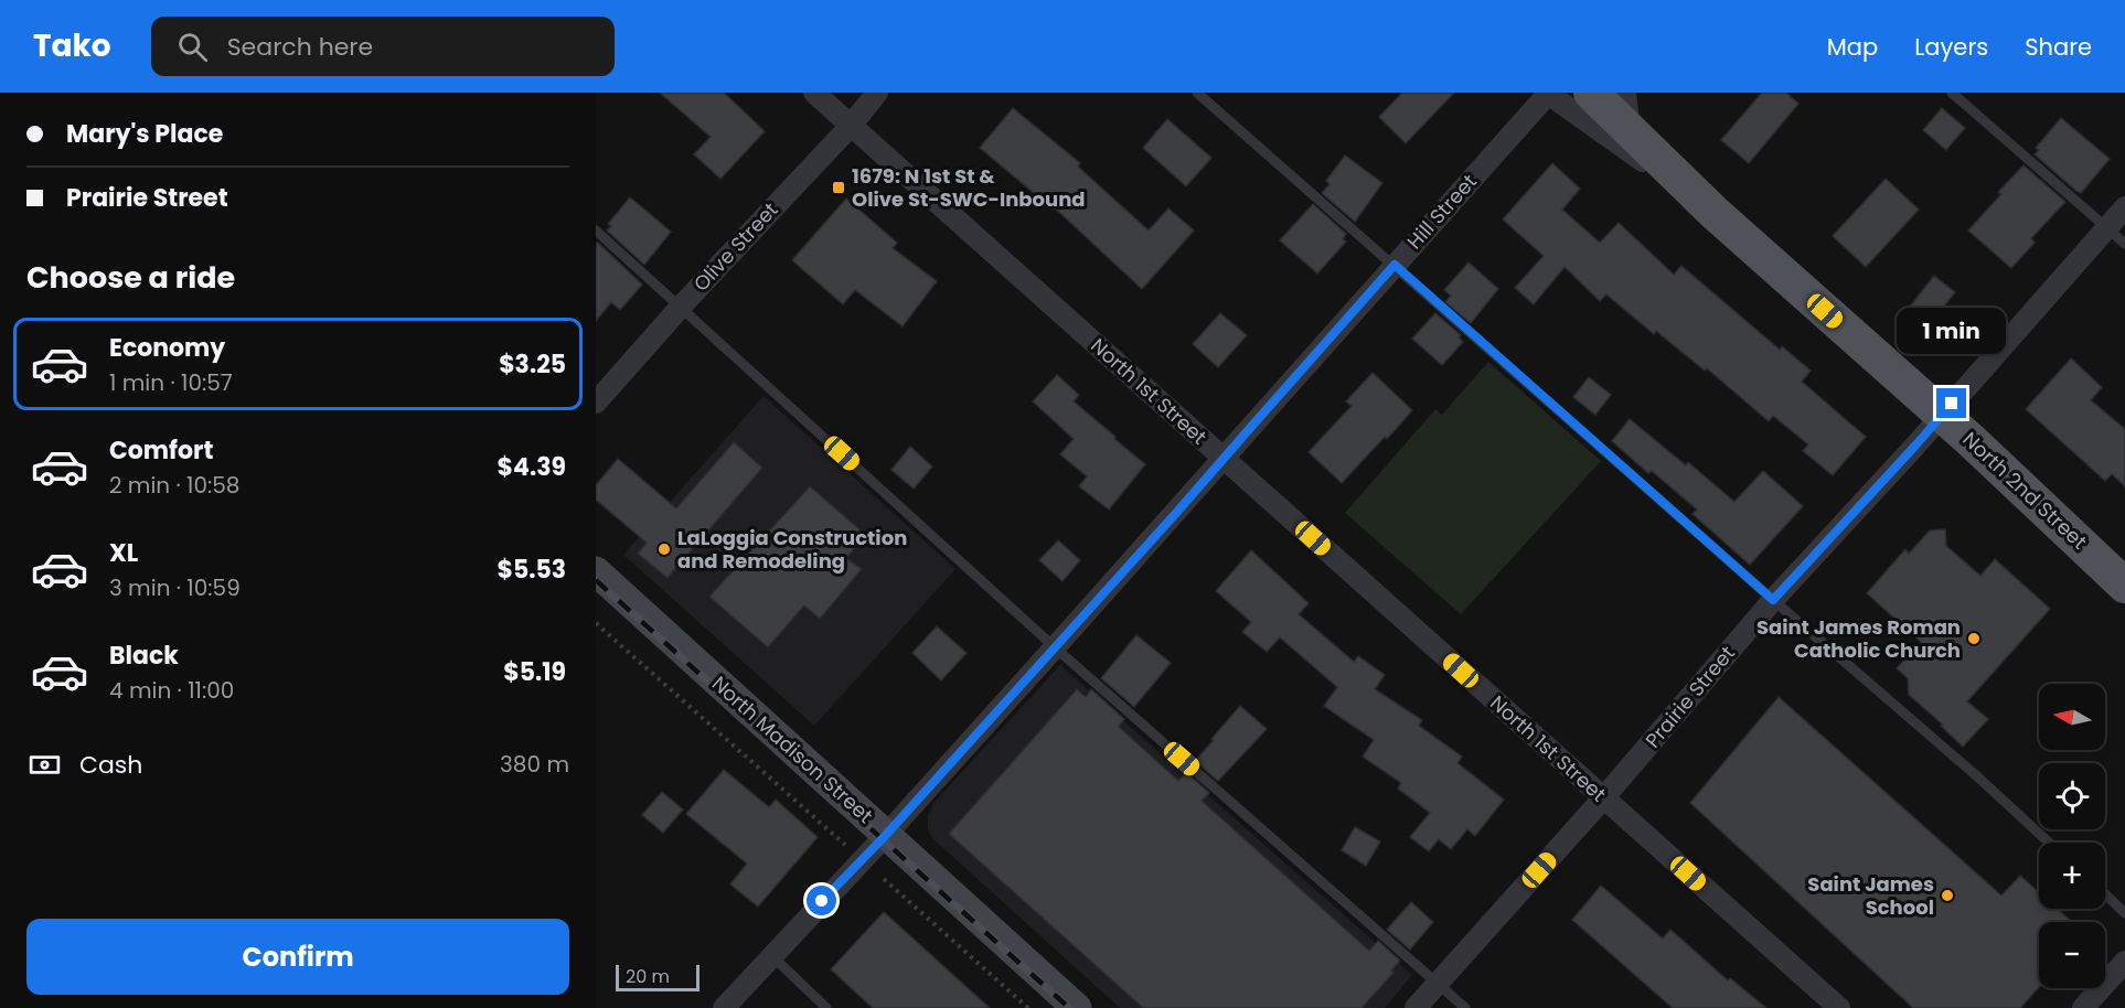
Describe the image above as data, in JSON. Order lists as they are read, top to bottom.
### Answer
{
  "streets": {
    "main road": ["North 2nd Street"],
    "street": [
      "Hill Street",
      "Olive Street",
      "North 1st Street",
      "Prairie Street",
      "North Madison Street"
    ]
  },
  "crossings": [
    ["Hill Street", "North 1st Street"],
    ["Hill Street", "North 2nd Street"],
    ["Hill Street", "North Madison Street"],
    ["Olive Street", "North 1st Street"],
    ["North 1st Street", "Prairie Street"],
    ["North 2nd Street", "Prairie Street"]
  ],
  "places": {
    "transit": ["1679: N 1st St & Olive St-SWC-Inbound"],
    "other": ["LaLoggia Construction and Remodeling", "Saint James Roman Catholic Church", "Saint James School"]
  },
  "scale_bar": "20 m",
  "north": "left",
  "page": {
    "header": "Tako",
    "search": "Search here",
    "nav": ["Map", "Layers", "Share"],
    "banner": ["Mary's Place", "Prairie Street"],
    "heading": "Choose a ride",
    "bubble": "1 min",
    "list": [
      {
        "name": "Economy",
        "note": "1 min · 10:57",
        "value": "$3.25"
      },
      {
        "name": "Comfort",
        "note": "2 min · 10:58",
        "value": "$4.39"
      },
      {
        "name": "XL",
        "note": "3 min · 10:59",
        "value": "$5.53"
      },
      {
        "name": "Black",
        "note": "4 min · 11:00",
        "value": "$5.19"
      }
    ],
    "map_buttons": ["+", "−"],
    "pay": ["Cash", "380 m"],
    "buttons": "Confirm",
    "scale": "20 m"
  }
}
